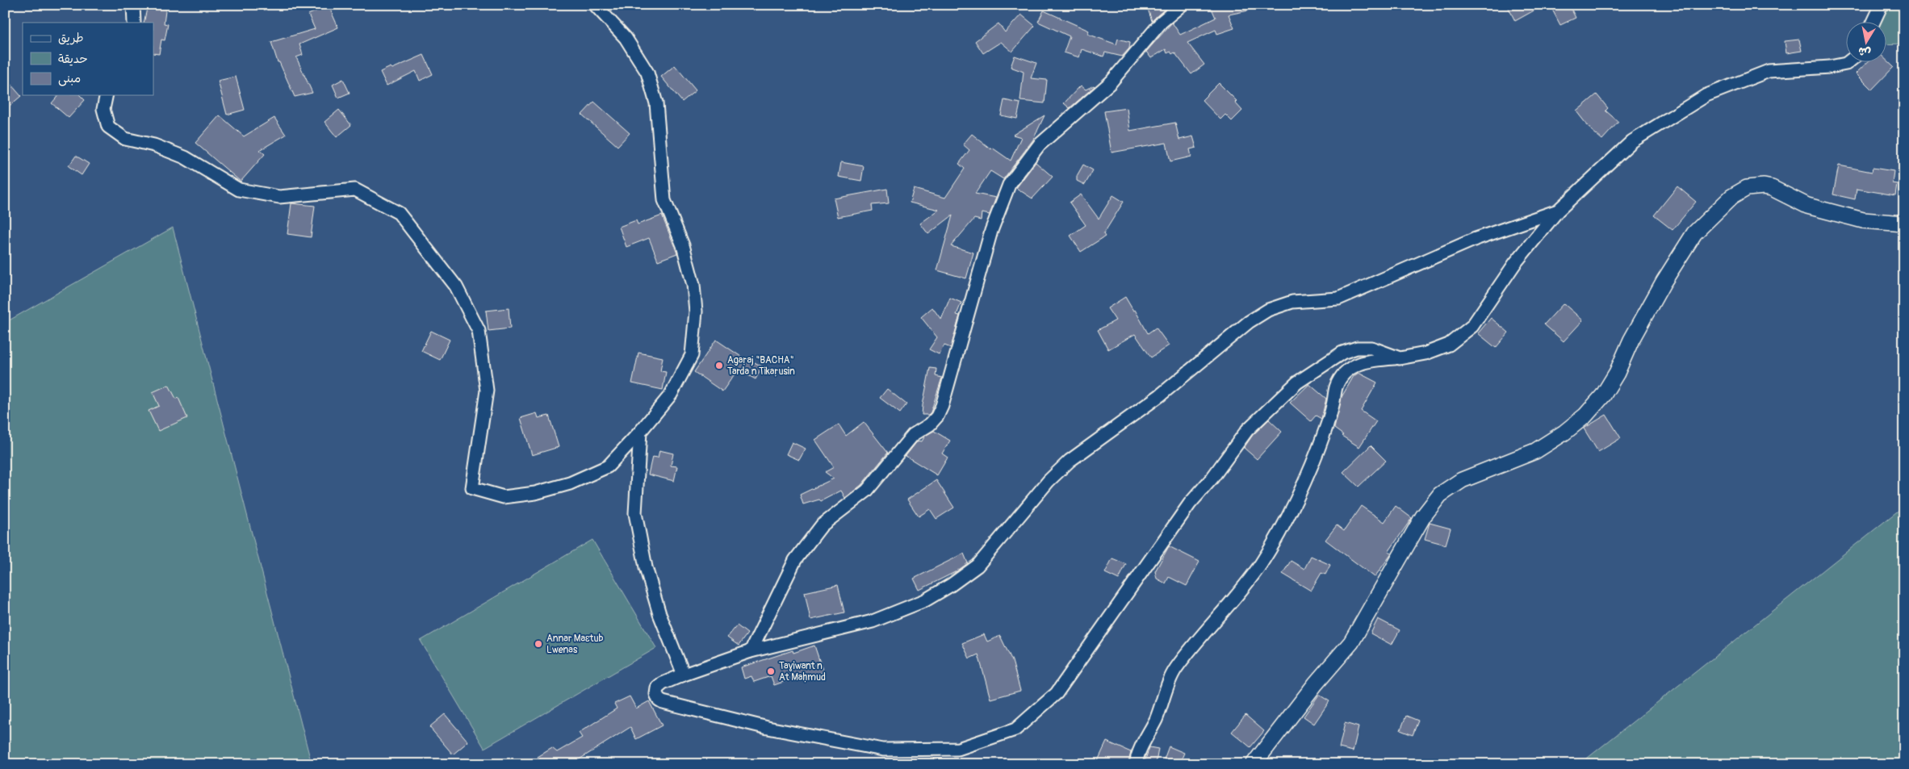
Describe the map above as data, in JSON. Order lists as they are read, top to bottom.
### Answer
{
  "places": ["Agaṛaj \"BACHA\" Tarda n Tikaṛusin", "Annar Maɛtub Lwenas", "Taɣiwant n At Maḥmud"],
  "legend": ["طريق", "حديقة", "مبنى"],
  "north": "bottom"
}
